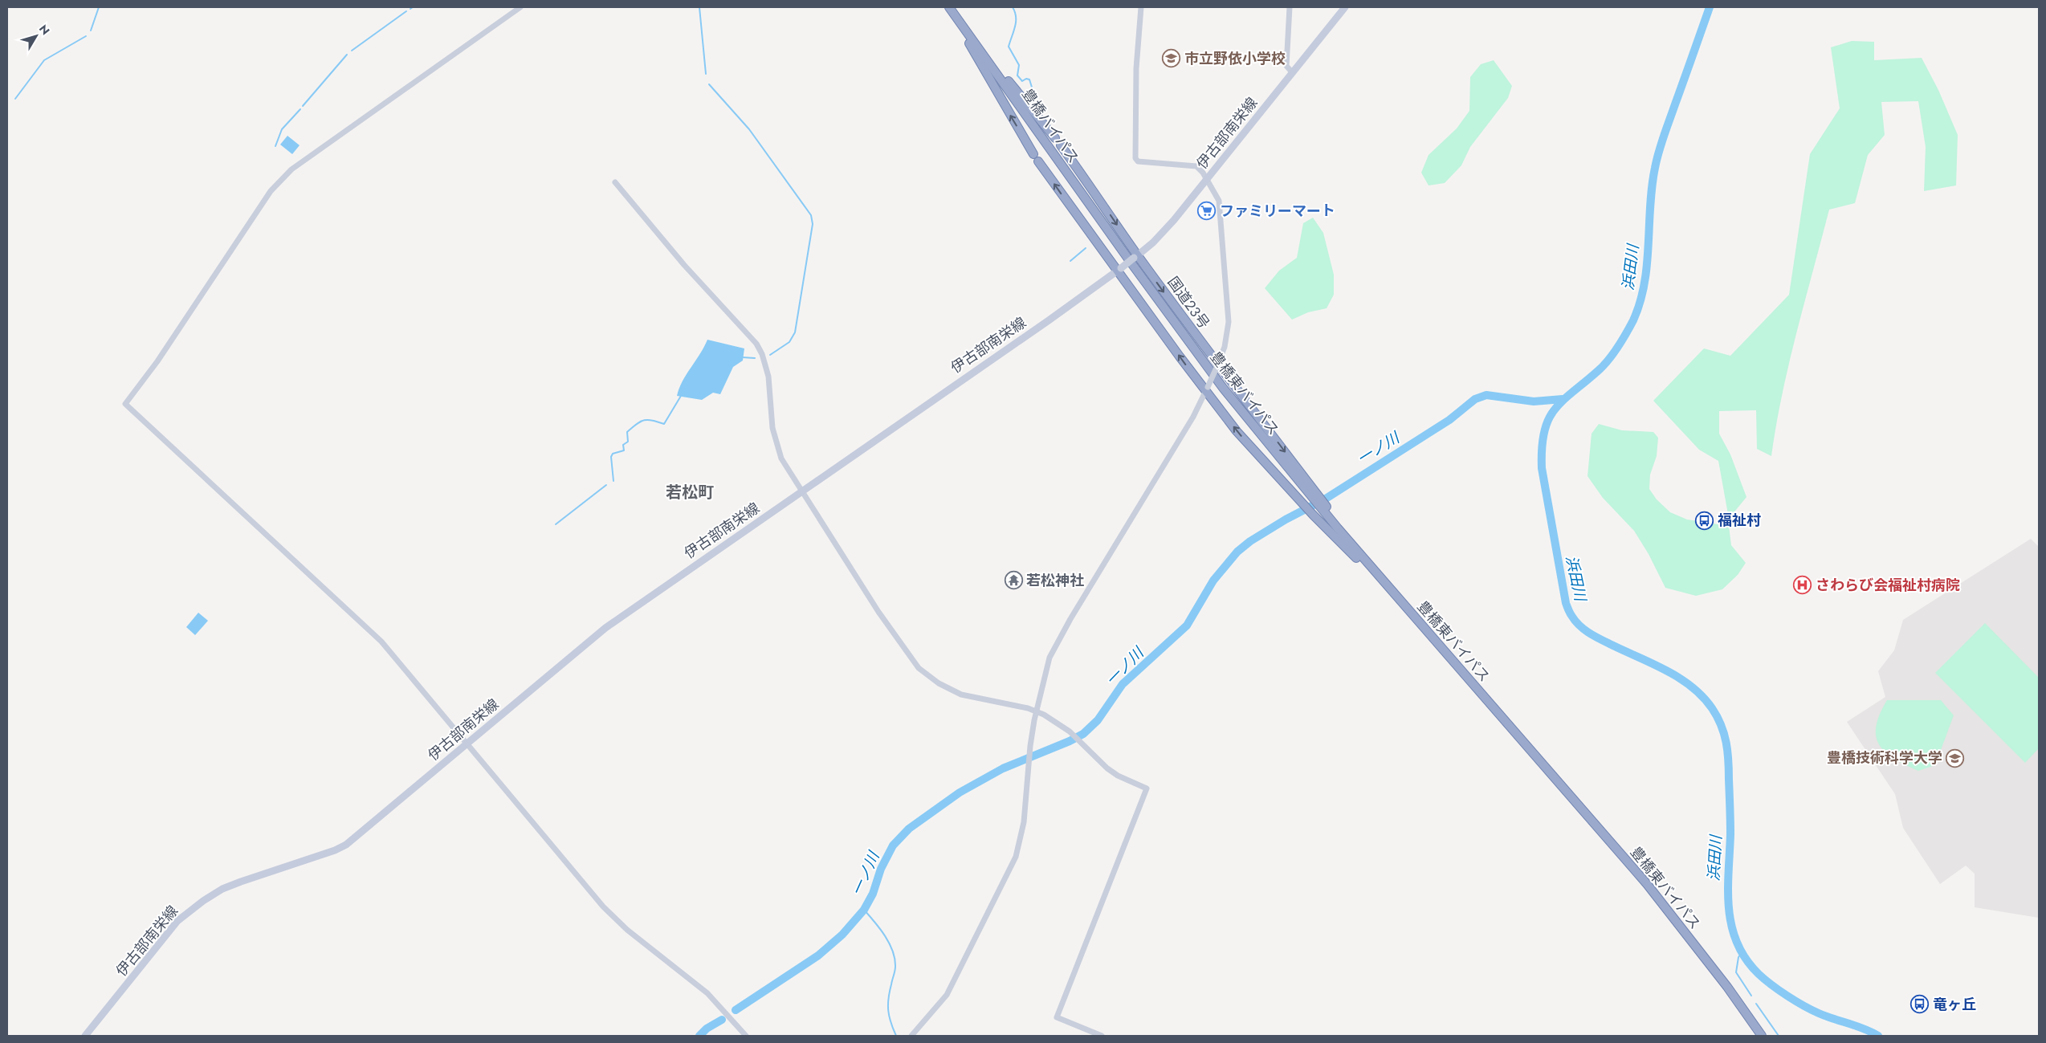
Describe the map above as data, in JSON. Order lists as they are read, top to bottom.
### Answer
{
  "streets": {
    "highway": ["豊橋バイパス", "国道23号", "豊橋東バイパス"],
    "main road": ["伊古部南栄線"]
  },
  "crossings": [
    ["豊橋バイパス", "伊古部南栄線"],
    ["豊橋バイパス", "国道23号"],
    ["豊橋バイパス", "豊橋東バイパス"],
    ["伊古部南栄線", "国道23号"],
    ["伊古部南栄線", "豊橋東バイパス"],
    ["国道23号", "豊橋東バイパス"]
  ],
  "districts": ["若松町"],
  "water": ["浜田川", "一ノ川"],
  "places": {
    "school or university": ["市立野依小学校", "豊橋技術科学大学"],
    "supermarket": ["ファミリーマート"],
    "bus stop": ["福祉村", "竜ヶ丘"],
    "temple": ["若松神社"],
    "hospital": ["さわらび会福祉村病院"]
  },
  "north": "top right"
}
